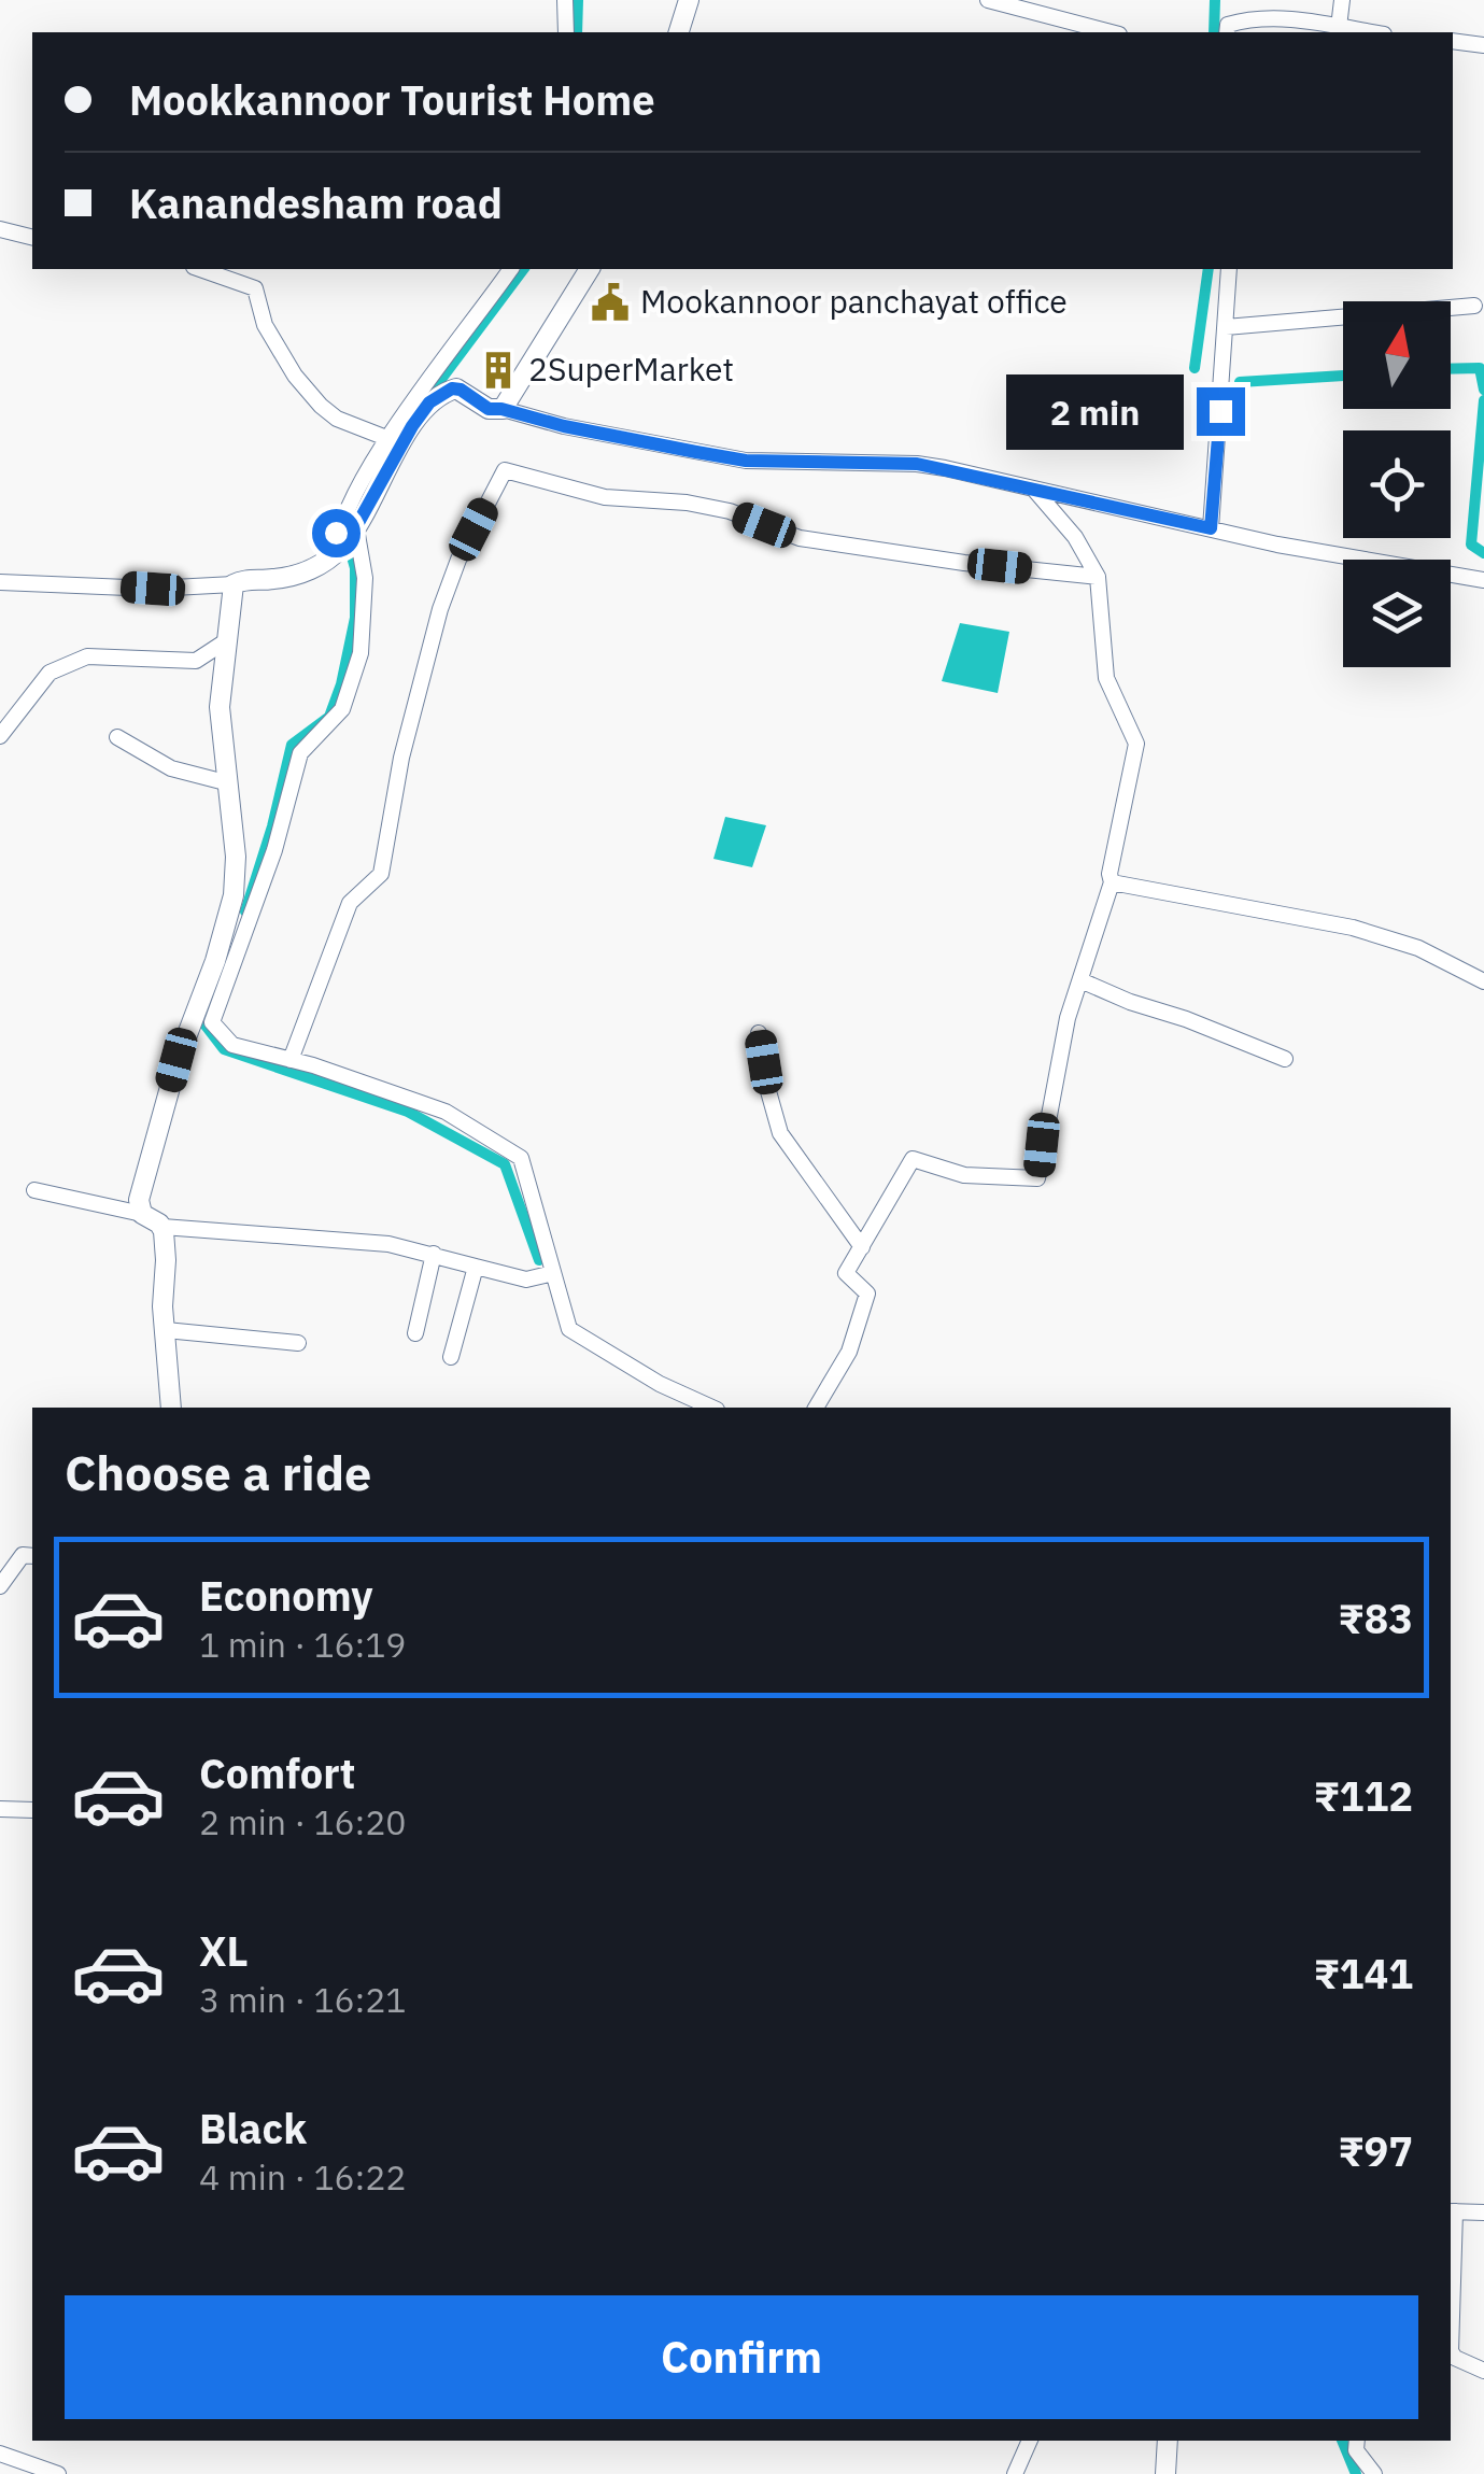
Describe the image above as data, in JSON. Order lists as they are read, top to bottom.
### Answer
{
  "places": {
    "public building": ["Mookannoor panchayat office"],
    "building": ["2SuperMarket"]
  },
  "north": "top",
  "page": {
    "banner": ["Mookkannoor Tourist Home", "Kanandesham road"],
    "bubble": "2 min",
    "heading": "Choose a ride",
    "list": [
      {
        "name": "Economy",
        "note": "1 min · 16:19",
        "value": "₹83"
      },
      {
        "name": "Comfort",
        "note": "2 min · 16:20",
        "value": "₹112"
      },
      {
        "name": "XL",
        "note": "3 min · 16:21",
        "value": "₹141"
      },
      {
        "name": "Black",
        "note": "4 min · 16:22",
        "value": "₹97"
      }
    ],
    "buttons": "Confirm"
  }
}
